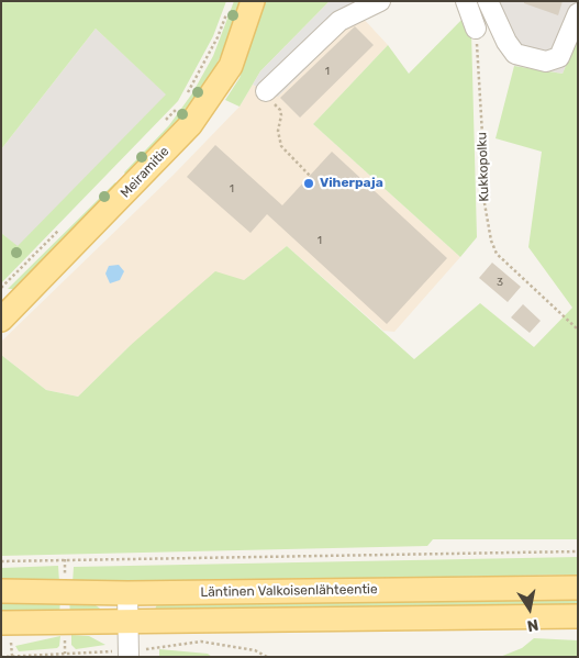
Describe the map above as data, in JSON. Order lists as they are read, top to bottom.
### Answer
{
  "streets": {
    "main road": ["Meiramitie", "Läntinen Valkoisenlähteentie"],
    "path": ["Kukkopolku"]
  },
  "places": ["Viherpaja"],
  "house_numbers": [
    "1",
    "1",
    "1",
    "3"
  ],
  "north": "bottom"
}
